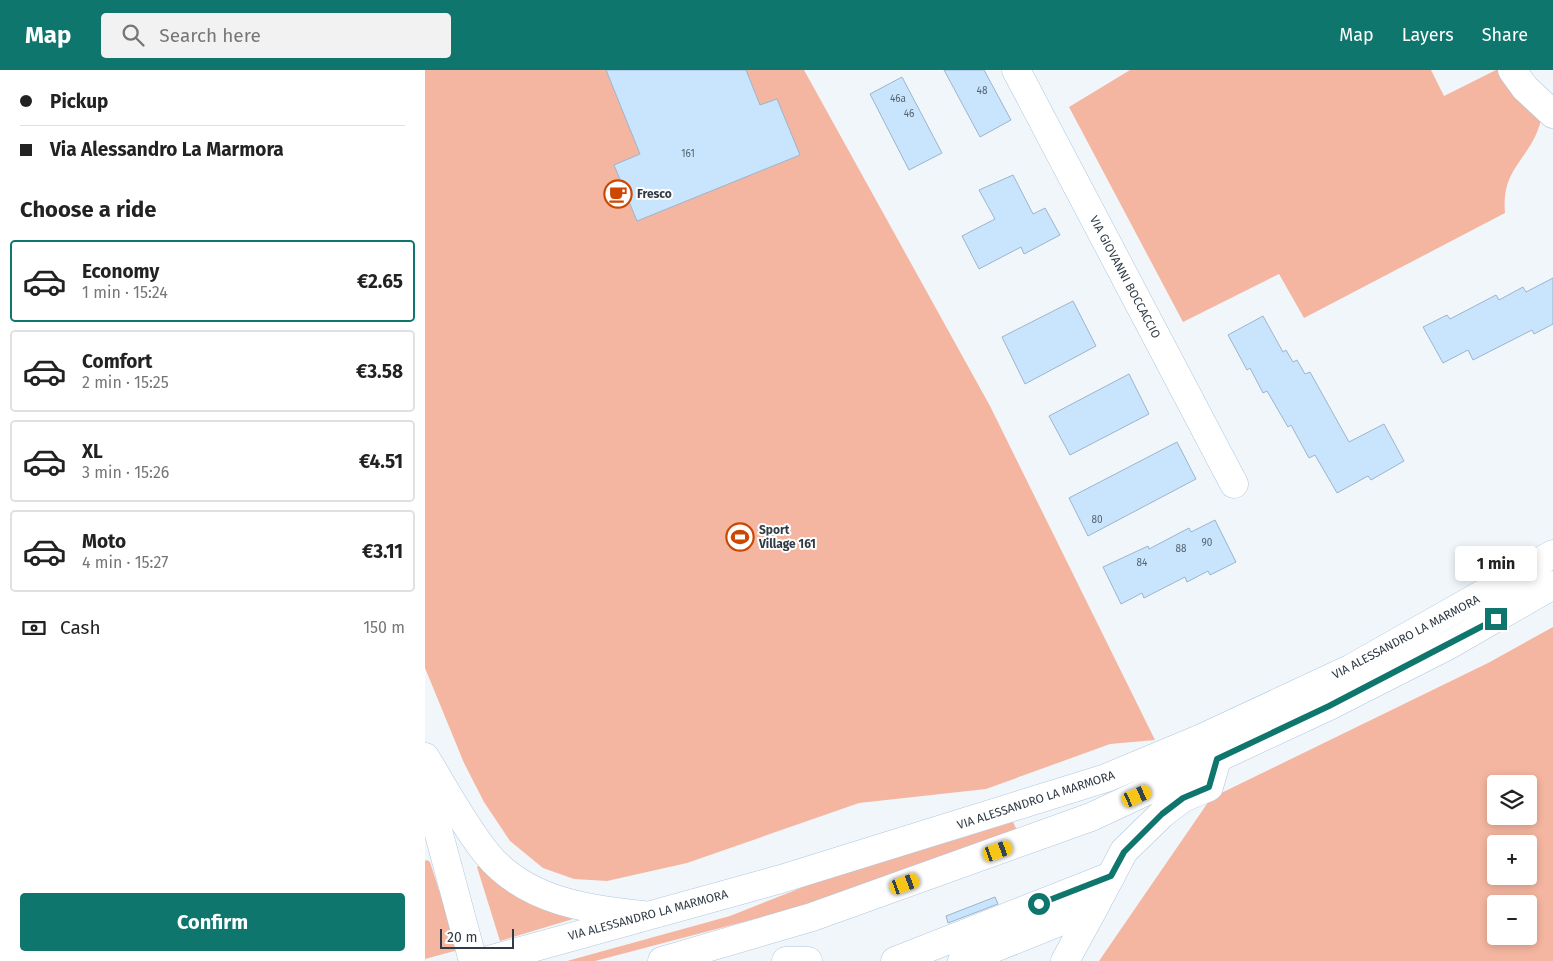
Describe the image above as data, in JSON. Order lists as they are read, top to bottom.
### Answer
{
  "streets": {
    "main road": ["VIA GIOVANNI BOCCACCIO", "VIA ALESSANDRO LA MARMORA"]
  },
  "places": {
    "cafe": ["Fresco"],
    "sports": ["Sport Village 161"]
  },
  "house_numbers": [
    "48",
    "46a",
    "46",
    "161",
    "80",
    "90",
    "88",
    "84"
  ],
  "scale_bar": "20 m",
  "page": {
    "header": "Map",
    "search": "Search here",
    "nav": ["Map", "Layers", "Share"],
    "banner": ["Pickup", "Via Alessandro La Marmora"],
    "heading": "Choose a ride",
    "list": [
      {
        "name": "Economy",
        "note": "1 min · 15:24",
        "value": "€2.65"
      },
      {
        "name": "Comfort",
        "note": "2 min · 15:25",
        "value": "€3.58"
      },
      {
        "name": "XL",
        "note": "3 min · 15:26",
        "value": "€4.51"
      },
      {
        "name": "Moto",
        "note": "4 min · 15:27",
        "value": "€3.11"
      }
    ],
    "bubble": "1 min",
    "pay": ["Cash", "150 m"],
    "map_buttons": ["+", "−"],
    "buttons": "Confirm",
    "scale": "20 m"
  }
}
